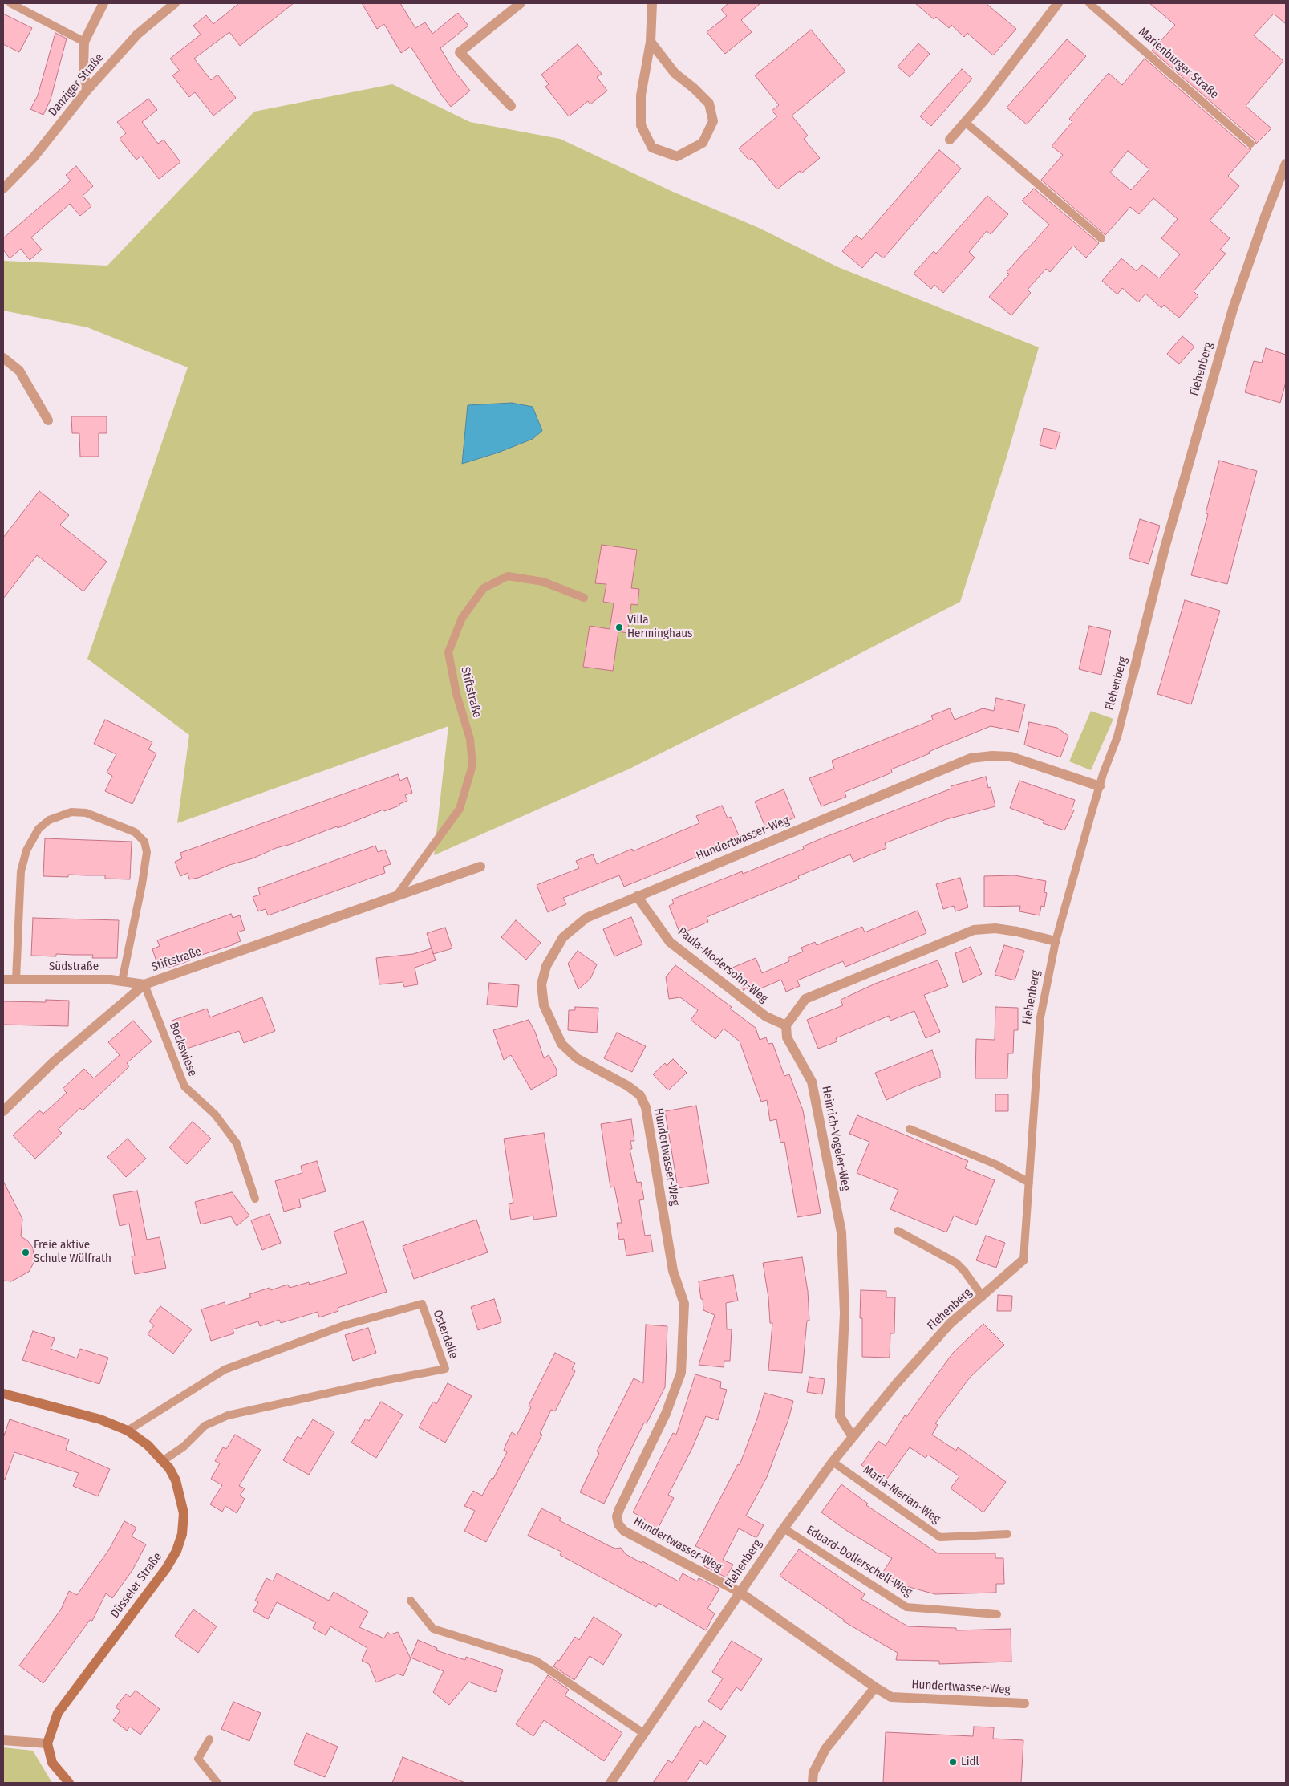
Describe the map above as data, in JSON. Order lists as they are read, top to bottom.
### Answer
{
  "streets": {
    "main road": ["Düsseler Straße"],
    "street": [
      "Danziger Straße",
      "Flehenberg",
      "Stiftstraße",
      "Hundertwasser-Weg",
      "Paula-Modersohn-Weg",
      "Südstraße",
      "Heinrich-Vogeler-Weg"
    ],
    "lane": [
      "Marienburger Straße",
      "Bockswiese",
      "Osterdelle",
      "Maria-Merian-Weg",
      "Eduard-Dollerschell-Weg"
    ]
  },
  "crossings": [
    ["Flehenberg", "Hundertwasser-Weg"],
    ["Flehenberg", "Heinrich-Vogeler-Weg"],
    ["Flehenberg", "Maria-Merian-Weg"],
    ["Flehenberg", "Eduard-Dollerschell-Weg"],
    ["Stiftstraße", "Südstraße"],
    ["Stiftstraße", "Bockswiese"],
    ["Hundertwasser-Weg", "Paula-Modersohn-Weg"],
    ["Paula-Modersohn-Weg", "Heinrich-Vogeler-Weg"],
    ["Südstraße", "Bockswiese"],
    ["Osterdelle", "Düsseler Straße"]
  ],
  "places": ["Villa Herminghaus", "Freie aktive Schule Wülfrath", "Lidl"]
}
